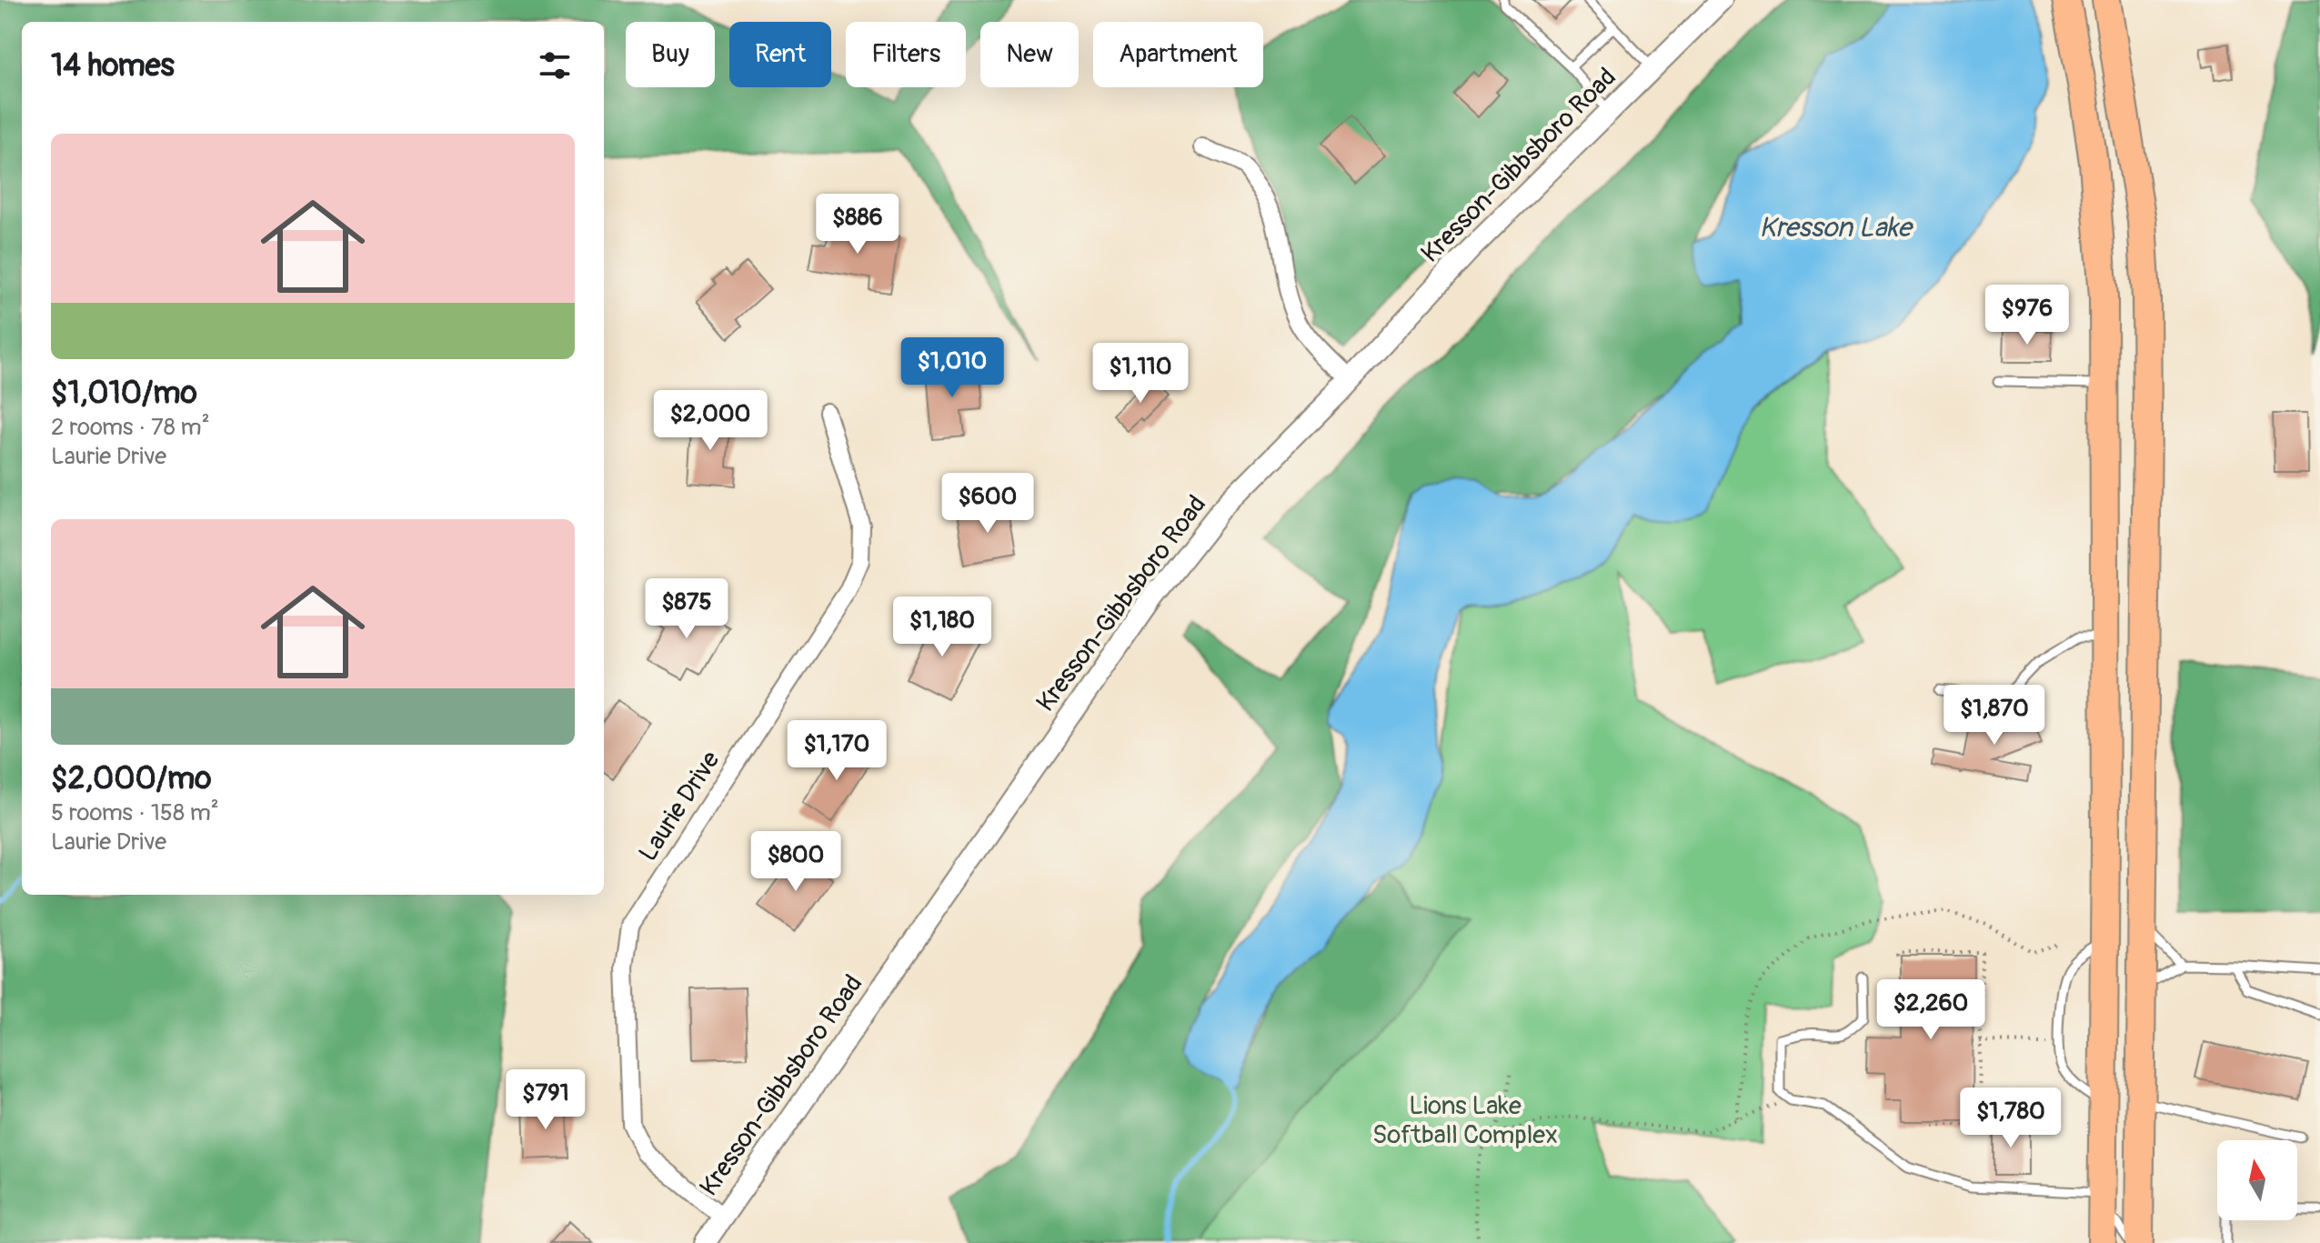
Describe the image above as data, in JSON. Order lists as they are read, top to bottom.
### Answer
{
  "streets": {
    "street": ["Kresson-Gibbsboro Road", "Laurie Drive"]
  },
  "crossings": [
    ["Kresson-Gibbsboro Road", "Laurie Drive"]
  ],
  "water": ["Kresson Lake"],
  "parks": ["Lions Lake Softball Complex"],
  "north": "top",
  "page": {
    "chip": [
      "Buy",
      "Rent",
      "Filters",
      "New",
      "Apartment"
    ],
    "heading": "14 homes",
    "list": [
      {
        "name": "$1,010/mo",
        "note": "2 rooms · 78 m² · Laurie Drive"
      },
      {
        "name": "$2,000/mo",
        "note": "5 rooms · 158 m² · Laurie Drive"
      }
    ],
    "price": [
      "$886",
      "$976",
      "$1,010",
      "$1,110",
      "$2,000",
      "$600",
      "$875",
      "$1,180",
      "$1,870",
      "$1,170",
      "$800",
      "$2,260",
      "$791",
      "$1,780"
    ]
  }
}
